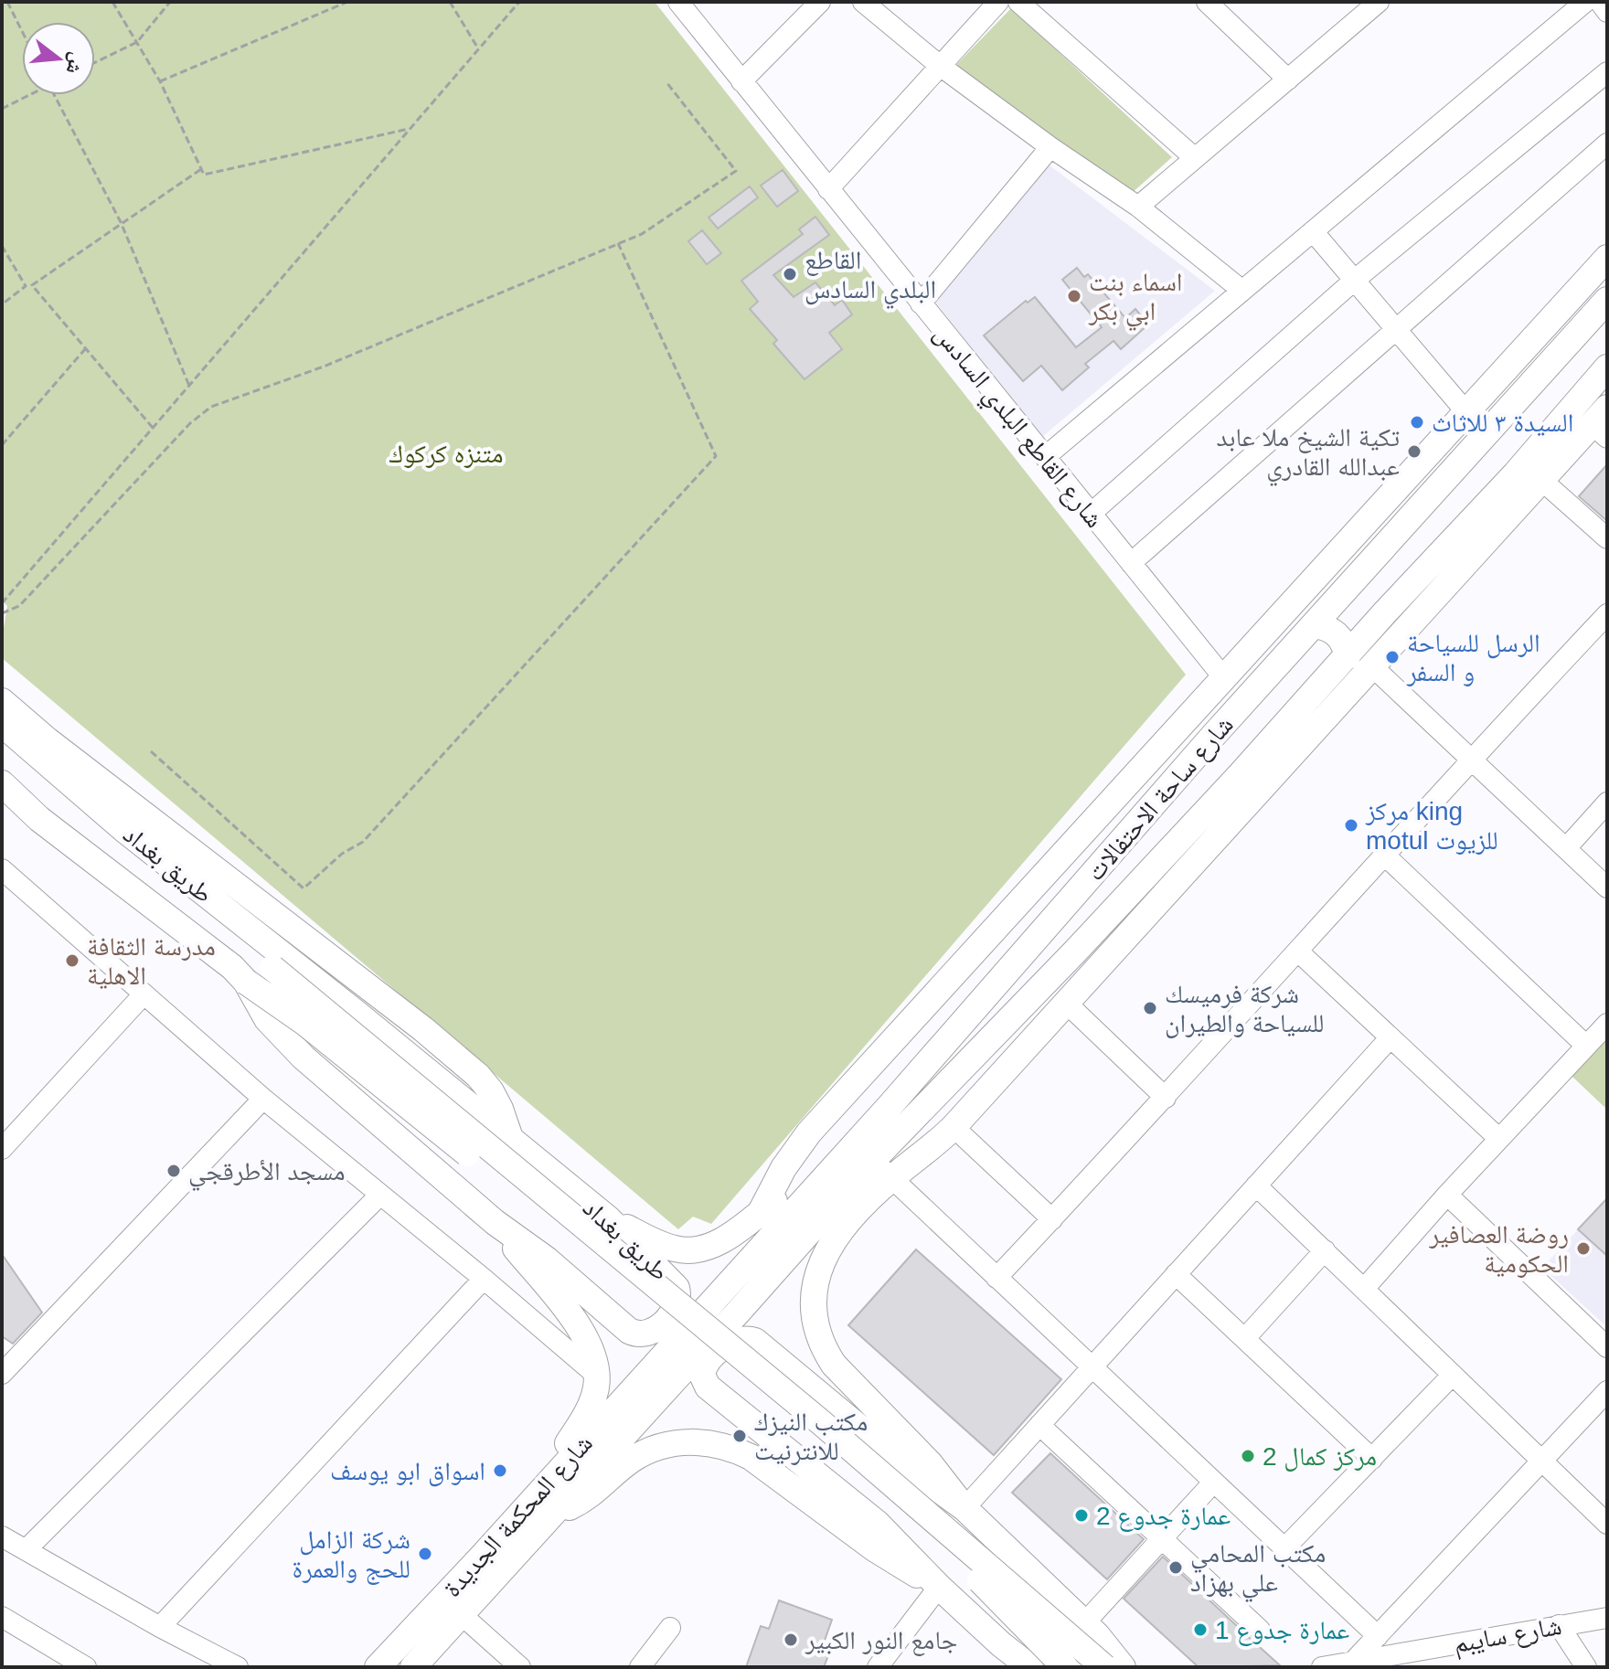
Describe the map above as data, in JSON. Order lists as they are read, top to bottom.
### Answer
{
  "streets": {
    "main road": ["شارع ساحة الاحتفالات", "طريق بغداد", "شارع المحكمة الجديدة"],
    "street": ["شارع القاطع البلدي السادس", "شارع سايبم"]
  },
  "crossings": [
    ["شارع ساحة الاحتفالات", "شارع المحكمة الجديدة"]
  ],
  "parks": ["متنزه كركوك"],
  "places": [
    "القاطع البلدي السادس",
    "اسماء بنت ابي بكر",
    "السيدة ٣ للاثاث",
    "تكية الشيخ ملا عابد عبدالله القادري",
    "الرسل للسياحة و السفر",
    "مركز king motul للزيوت",
    "مدرسة الثقافة الاهلية",
    "شركة فرميسك للسياحة والطيران",
    "مسجد الأطرقجي",
    "روضة العصافير الحكومية",
    "مكتب النيزك للانترنيت",
    "مركز كمال 2",
    "اسواق ابو يوسف",
    "عمارة جدوع 2",
    "شركة الزامل للحج والعمرة",
    "مكتب المحامي علي بهزاد",
    "عمارة جدوع 1",
    "جامع النور الكبير"
  ],
  "north": "right"
}
